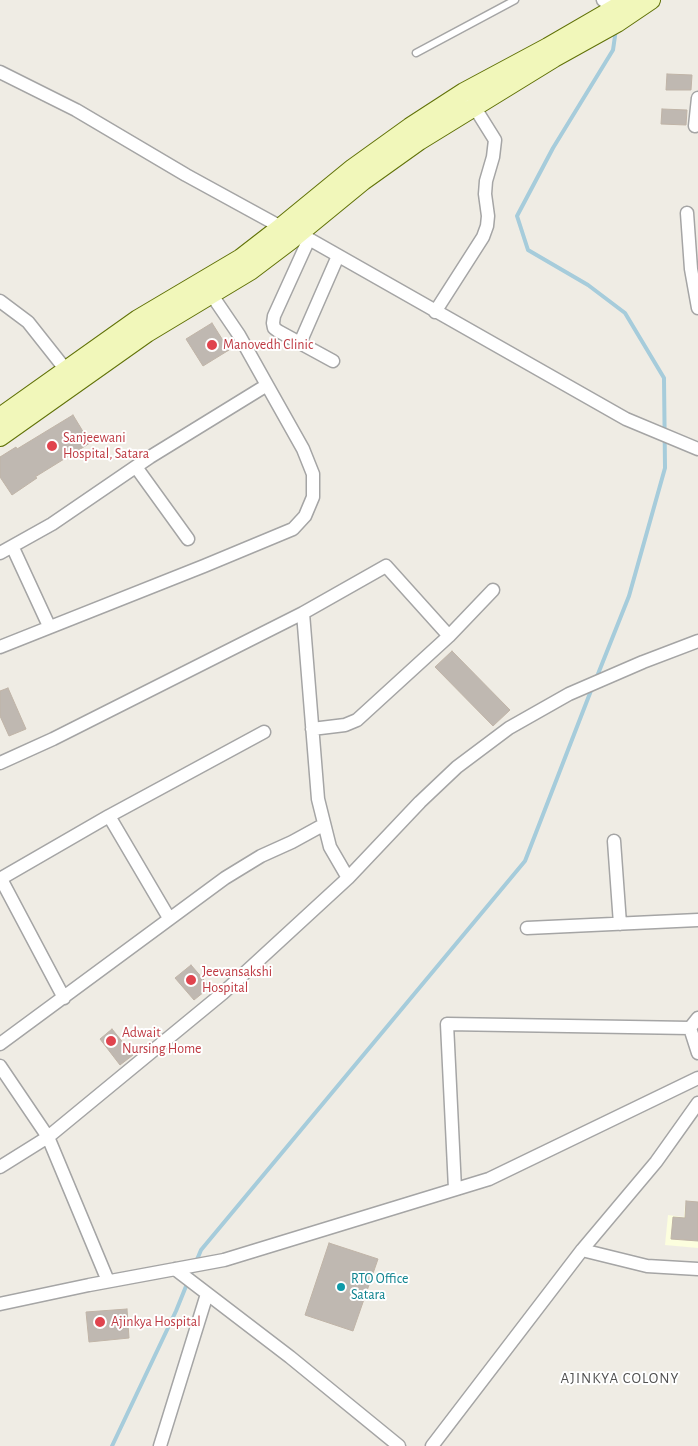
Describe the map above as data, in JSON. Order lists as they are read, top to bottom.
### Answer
{
  "districts": ["AJINKYA COLONY"],
  "places": [
    "Manovedh Clinic",
    "Sanjeewani Hospital, Satara",
    "Jeevansakshi Hospital",
    "Adwait Nursing Home",
    "RTO Office Satara",
    "Ajinkya Hospital"
  ]
}
